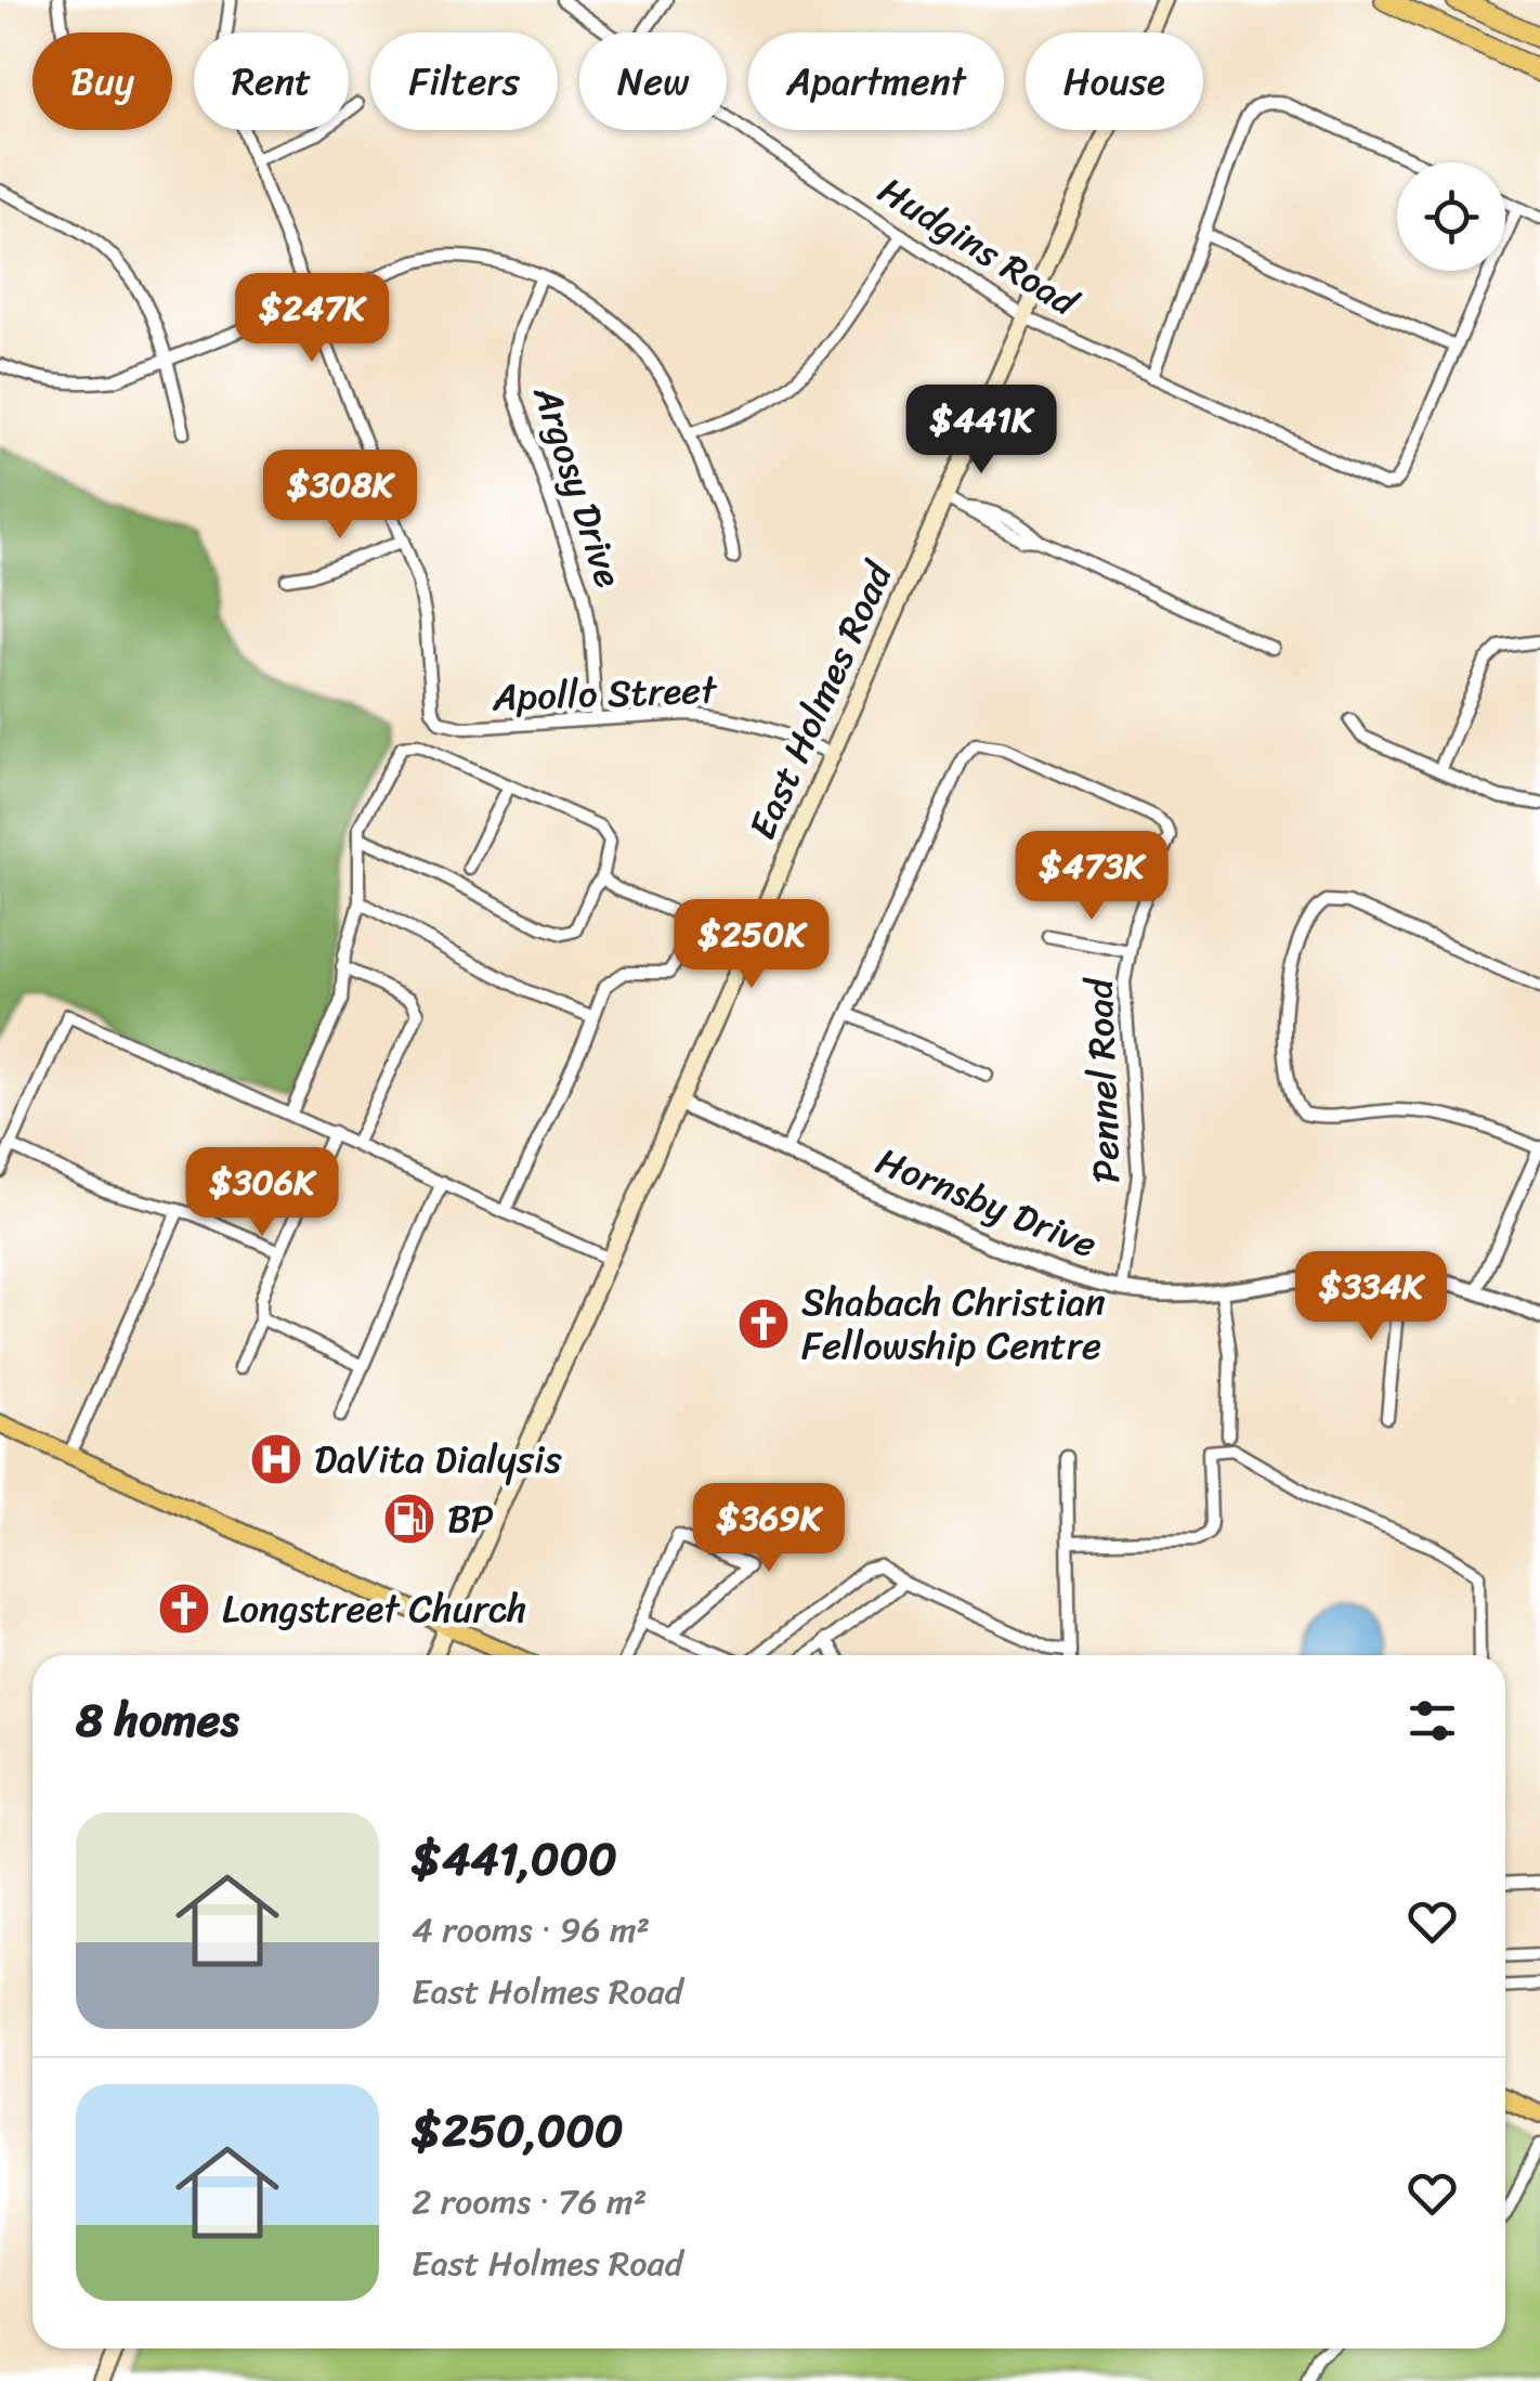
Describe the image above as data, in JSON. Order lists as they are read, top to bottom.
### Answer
{
  "streets": {
    "main road": ["East Holmes Road"],
    "street": [
      "Hudgins Road",
      "Argosy Drive",
      "Apollo Street",
      "Pennel Road",
      "Hornsby Drive"
    ]
  },
  "crossings": [
    ["Hudgins Road", "East Holmes Road"],
    ["Argosy Drive", "Apollo Street"],
    ["Apollo Street", "East Holmes Road"],
    ["East Holmes Road", "Hornsby Drive"],
    ["Pennel Road", "Hornsby Drive"]
  ],
  "places": {
    "church": ["Shabach Christian Fellowship Centre", "Longstreet Church"],
    "hospital": ["DaVita Dialysis"],
    "fuel station": ["BP"]
  },
  "page": {
    "chip": [
      "Buy",
      "Rent",
      "Filters",
      "New",
      "Apartment",
      "House"
    ],
    "price": [
      "$247K",
      "$441K",
      "$308K",
      "$473K",
      "$250K",
      "$306K",
      "$334K",
      "$369K"
    ],
    "heading": "8 homes",
    "list": [
      {
        "name": "$441,000",
        "note": "4 rooms · 96 m² · East Holmes Road"
      },
      {
        "name": "$250,000",
        "note": "2 rooms · 76 m² · East Holmes Road"
      }
    ]
  }
}
